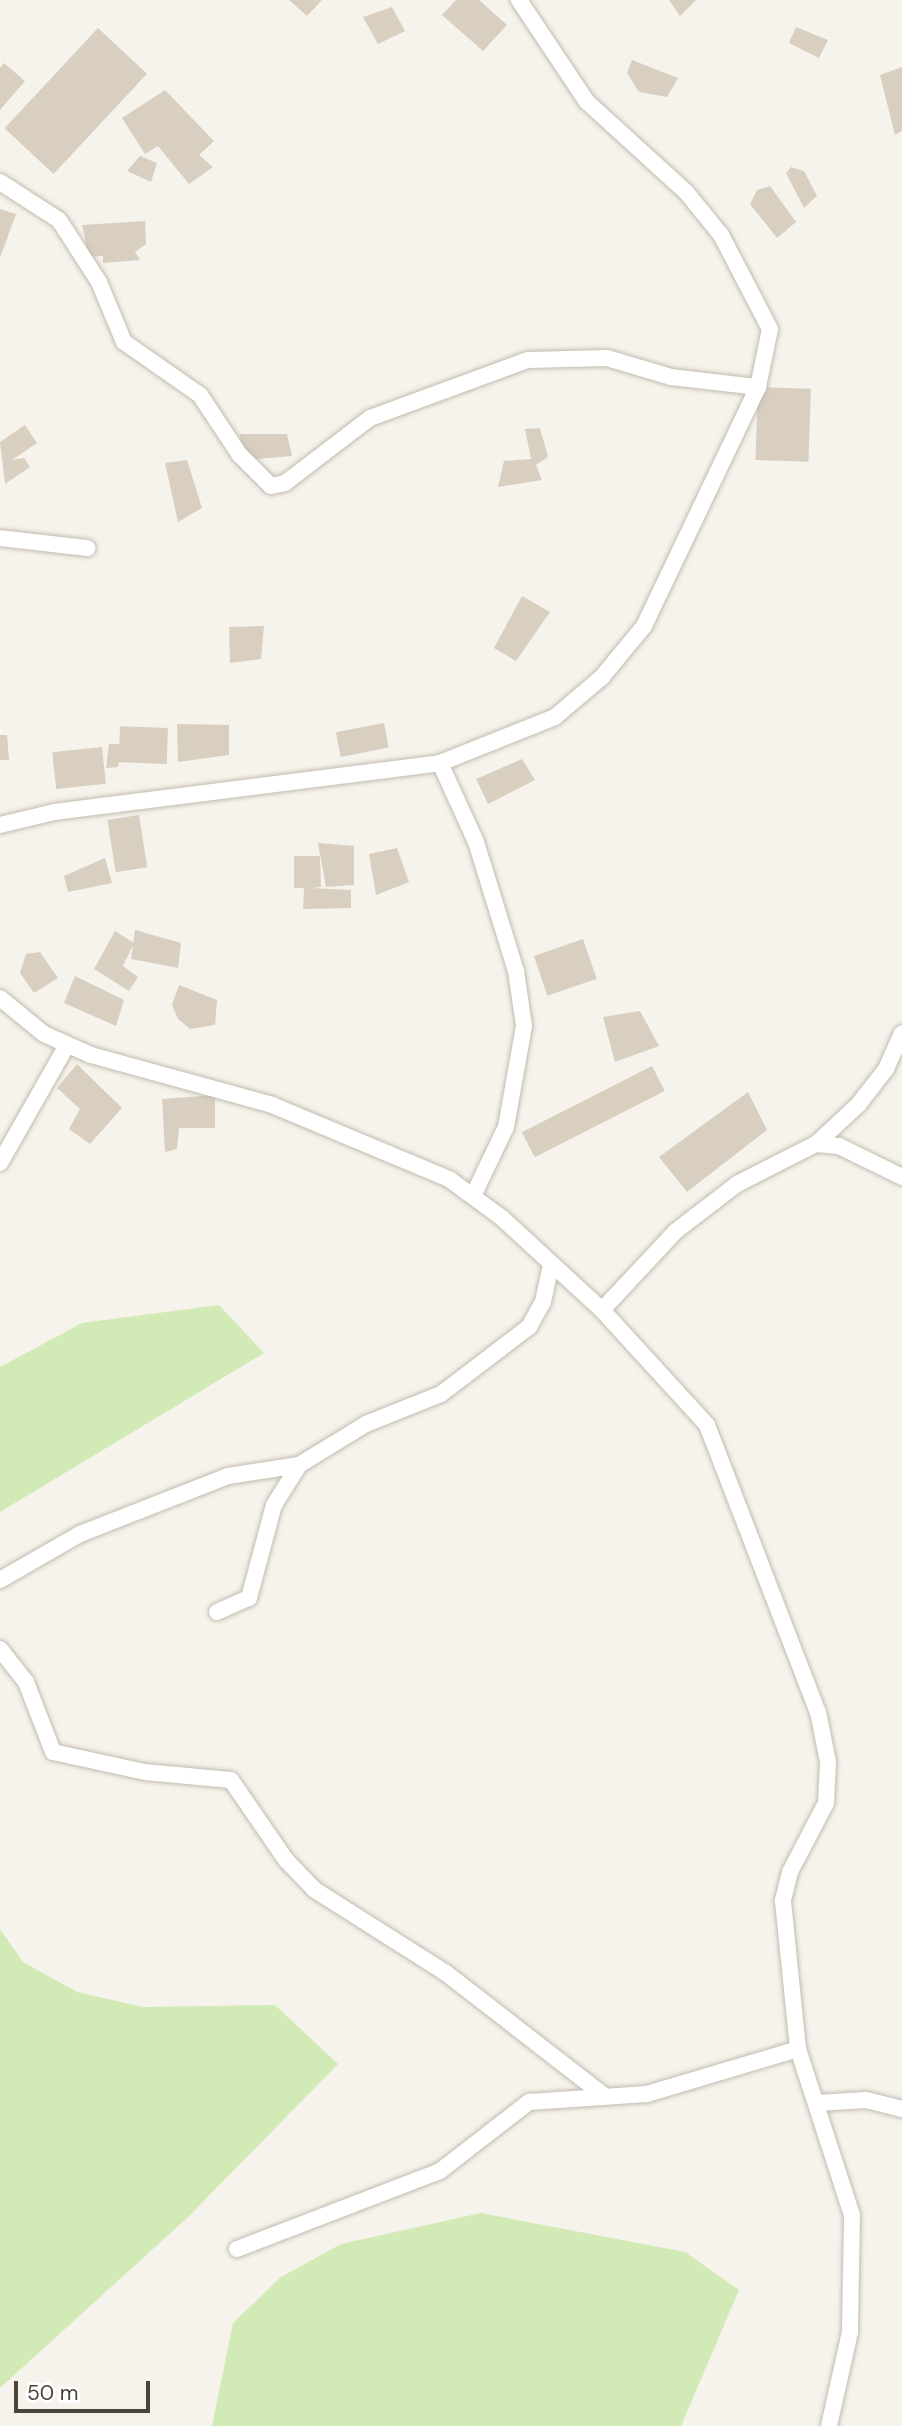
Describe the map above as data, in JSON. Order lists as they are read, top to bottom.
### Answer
{
  "scale_bar": "50 m"
}
